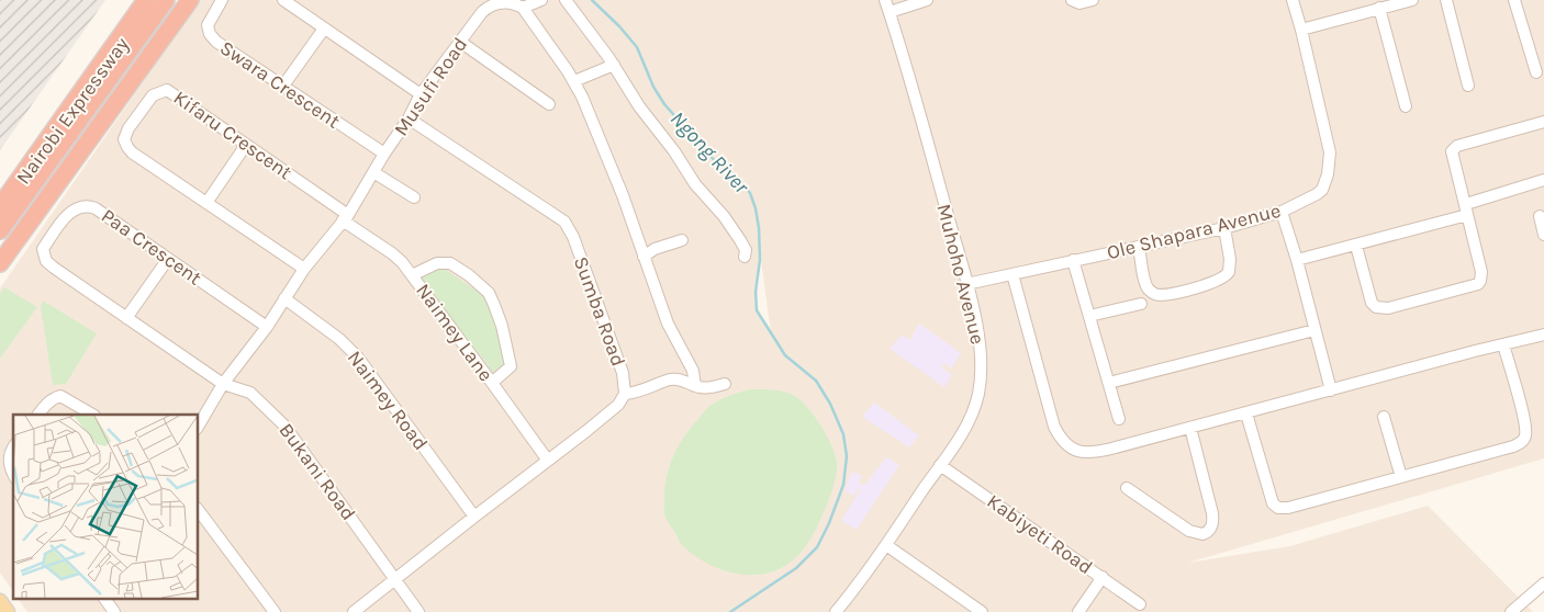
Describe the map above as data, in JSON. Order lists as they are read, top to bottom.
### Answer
{
  "streets": {
    "highway": ["Nairobi Expressway"],
    "street": [
      "Swara Crescent",
      "Musufi Road",
      "Kifaru Crescent",
      "Ole Shapara Avenue",
      "Paa Crescent",
      "Muhoho Avenue",
      "Sumba Road",
      "Naimey Lane",
      "Naimey Road",
      "Bukani Road",
      "Kabiyeti Road"
    ]
  },
  "crossings": [
    ["Swara Crescent", "Musufi Road"],
    ["Musufi Road", "Kifaru Crescent"],
    ["Musufi Road", "Paa Crescent"],
    ["Musufi Road", "Sumba Road"],
    ["Musufi Road", "Naimey Lane"],
    ["Musufi Road", "Naimey Road"],
    ["Musufi Road", "Bukani Road"],
    ["Kifaru Crescent", "Naimey Lane"],
    ["Ole Shapara Avenue", "Muhoho Avenue"],
    ["Paa Crescent", "Bukani Road"],
    ["Muhoho Avenue", "Kabiyeti Road"],
    ["Sumba Road", "Naimey Lane"],
    ["Sumba Road", "Naimey Road"],
    ["Sumba Road", "Bukani Road"]
  ],
  "water": ["Ngong River"]
}
